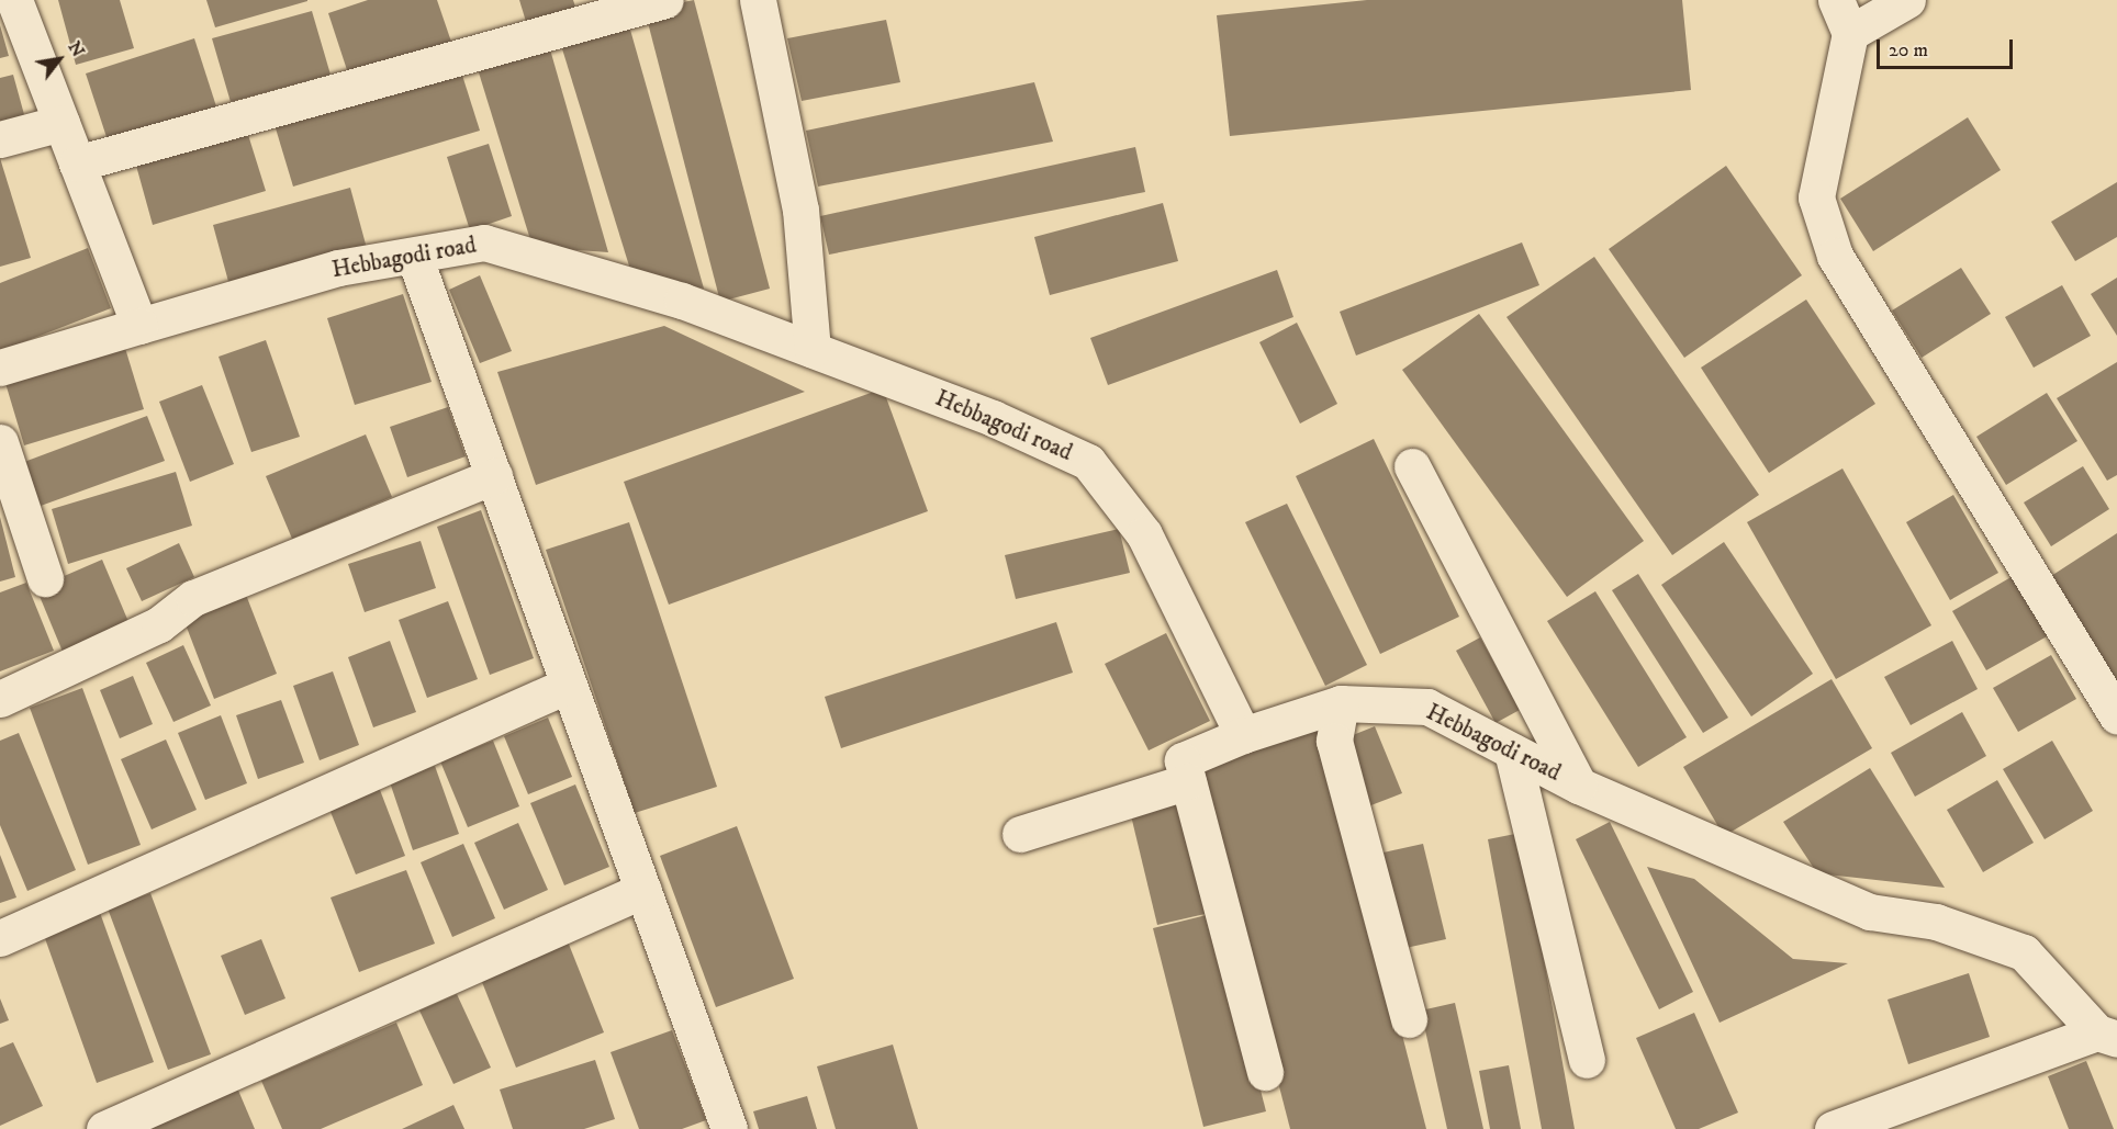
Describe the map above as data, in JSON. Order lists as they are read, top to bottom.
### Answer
{
  "streets": {
    "street": ["Hebbagodi road"]
  },
  "scale_bar": "20 m",
  "north": "top right"
}
